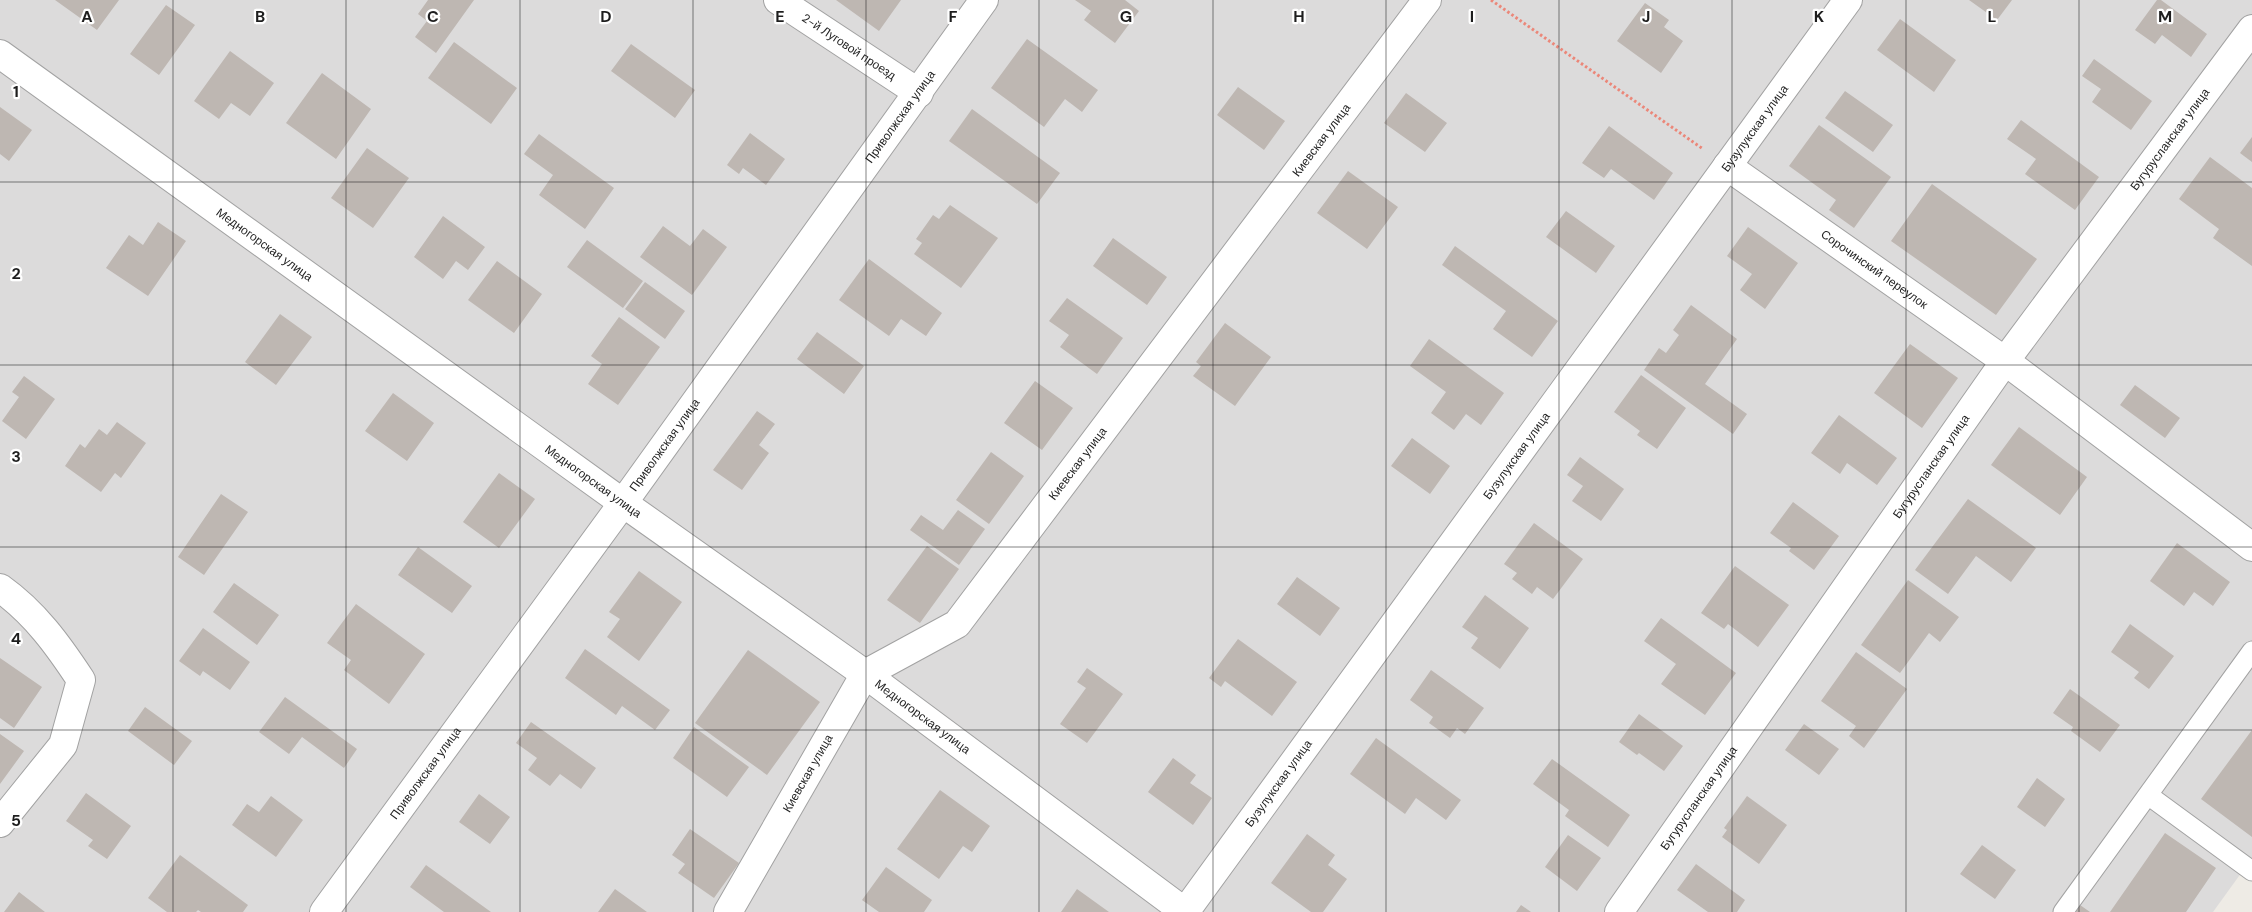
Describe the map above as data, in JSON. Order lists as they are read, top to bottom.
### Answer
{
  "streets": {
    "street": [
      "2-й Луговой проезд",
      "Приволжская улица",
      "Бузулукская улица",
      "Киевская улица",
      "Бугурусланская улица",
      "Медногорская улица",
      "Сорочинский переулок"
    ]
  },
  "crossings": [
    ["2-й Луговой проезд", "Приволжская улица"],
    ["Приволжская улица", "Медногорская улица"],
    ["Бузулукская улица", "Медногорская улица"],
    ["Бузулукская улица", "Сорочинский переулок"],
    ["Киевская улица", "Медногорская улица"],
    ["Бугурусланская улица", "Сорочинский переулок"]
  ],
  "grid": {
    "columns": [
      "A",
      "B",
      "C",
      "D",
      "E",
      "F",
      "G",
      "H",
      "I",
      "J",
      "K",
      "L",
      "M"
    ],
    "rows": [
      "1",
      "2",
      "3",
      "4",
      "5"
    ]
  }
}
